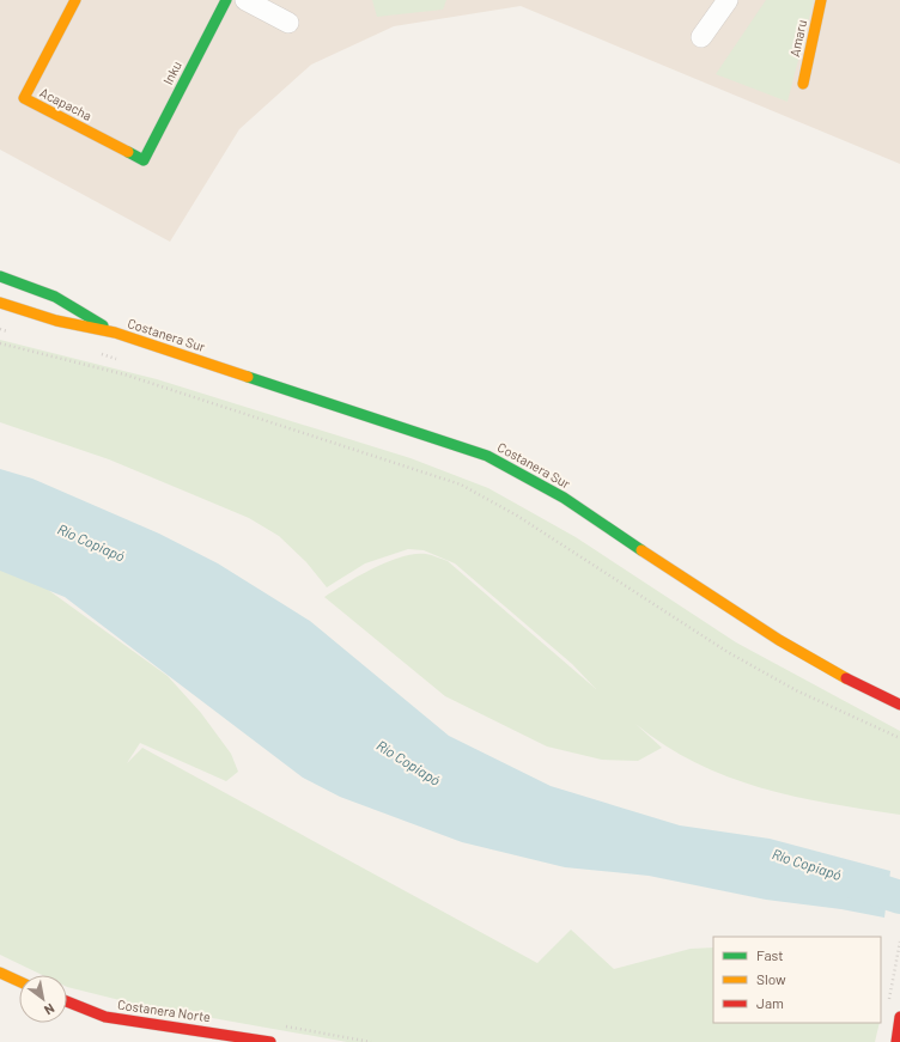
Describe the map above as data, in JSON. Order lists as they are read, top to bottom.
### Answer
{
  "streets": {
    "street": [
      "Amaru",
      "Inku",
      "Acapacha",
      "Costanera Sur",
      "Costanera Norte"
    ]
  },
  "crossings": [
    ["Inku", "Acapacha"]
  ],
  "water": ["Río Copiapó"],
  "legend": ["Fast", "Slow", "Jam"],
  "north": "bottom right"
}
